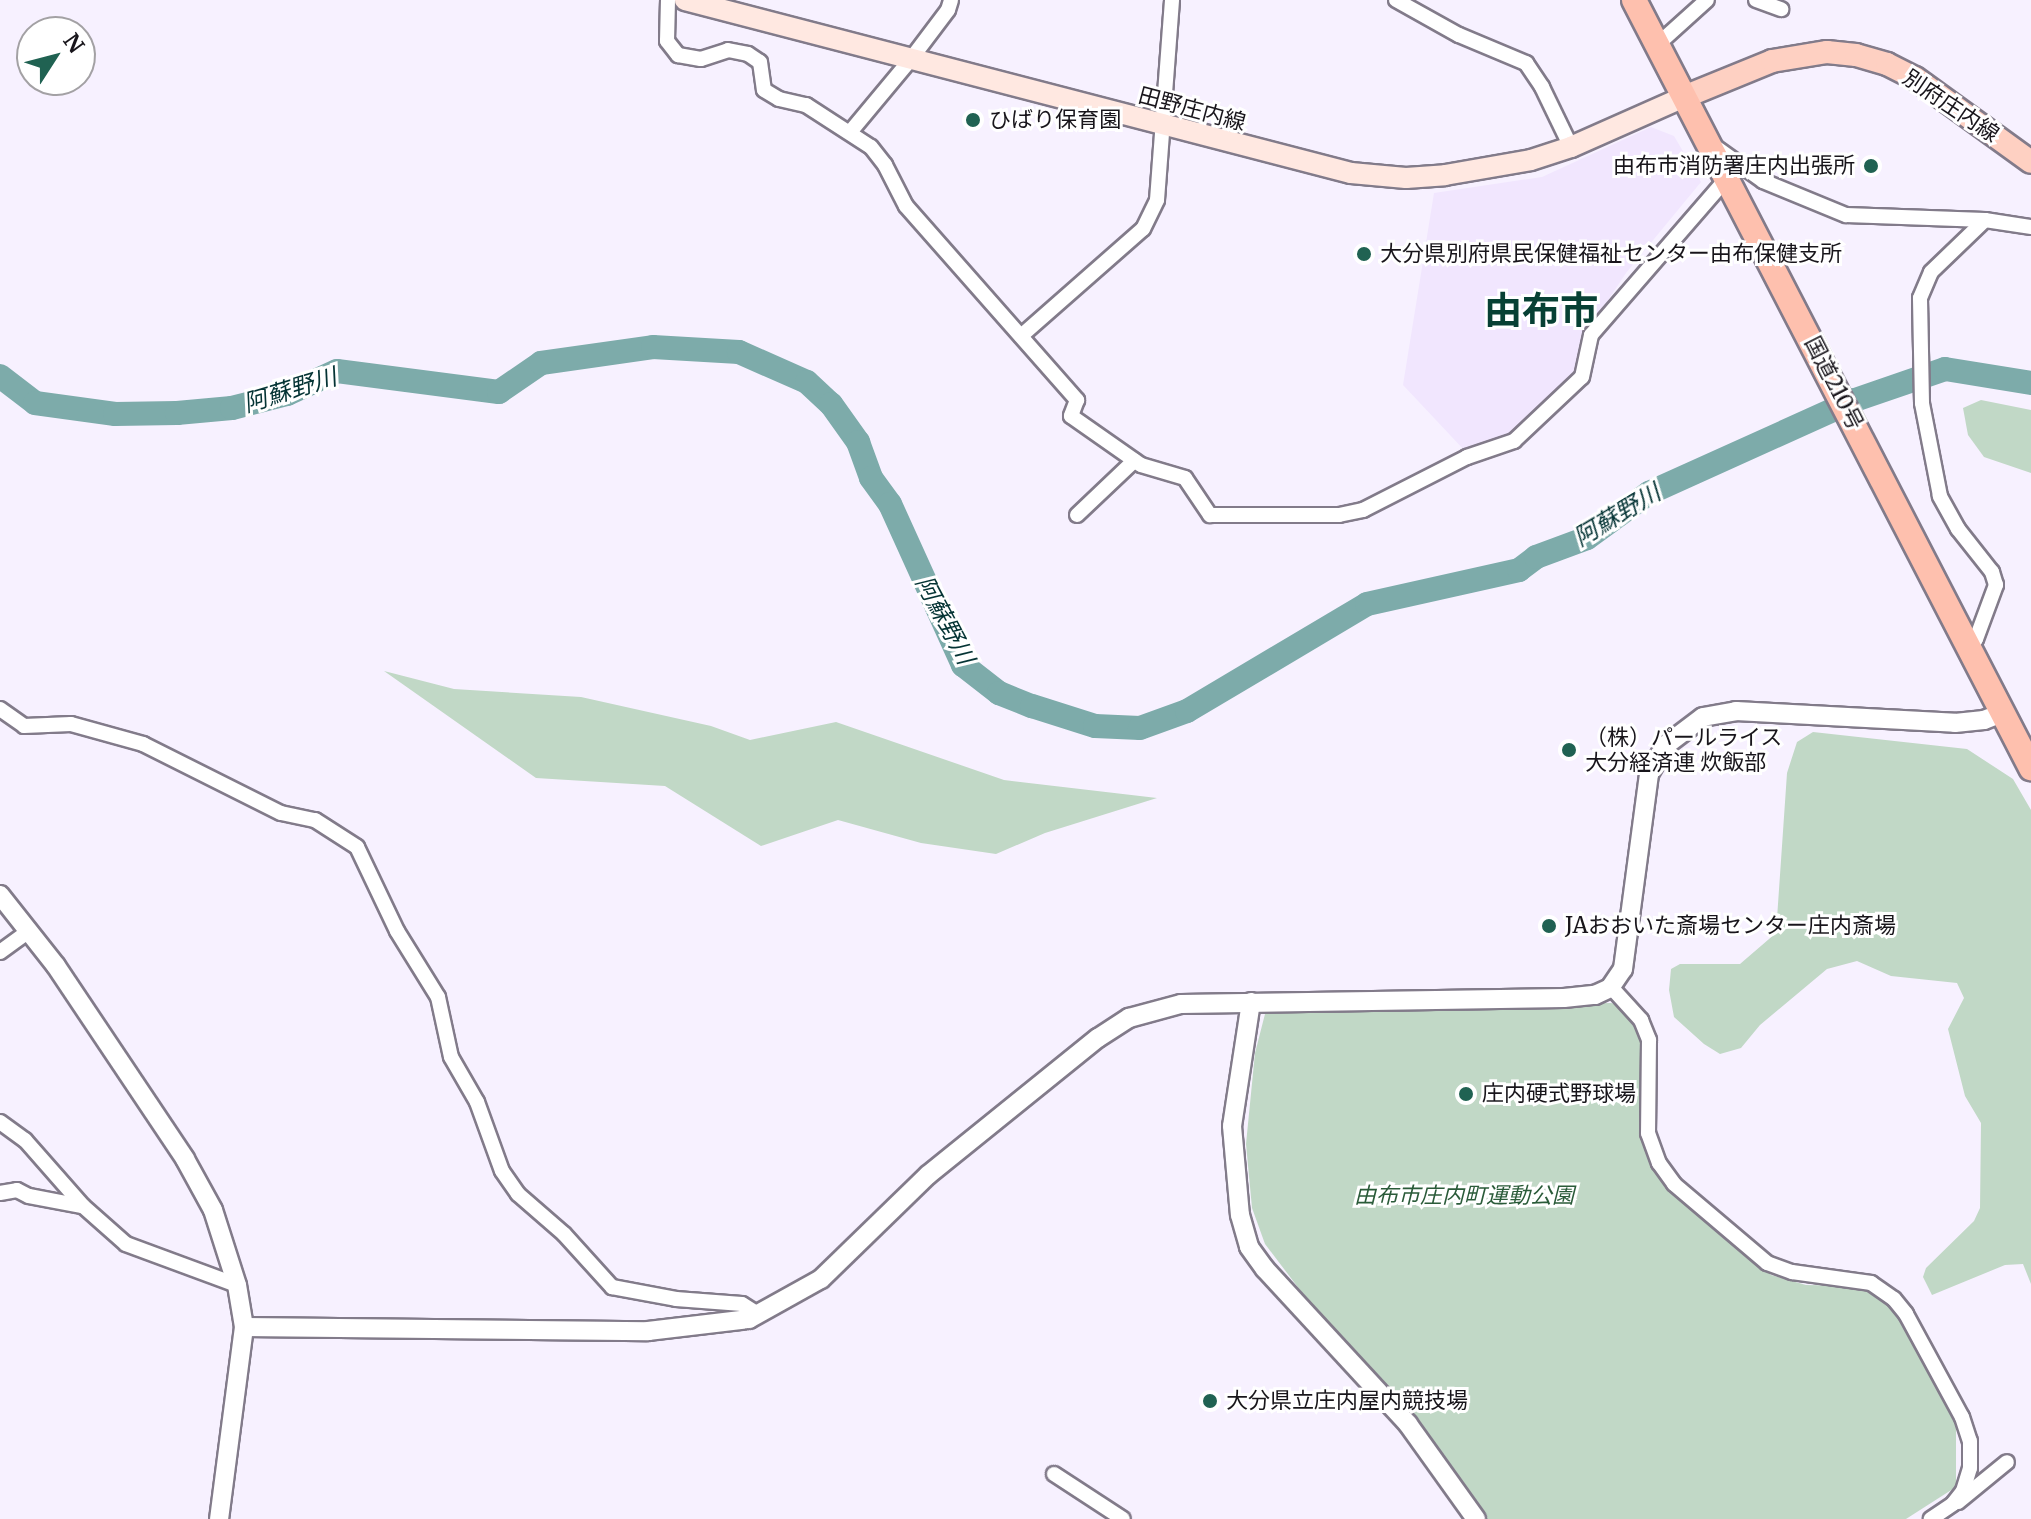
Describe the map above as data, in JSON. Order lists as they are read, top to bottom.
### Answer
{
  "streets": {
    "highway": ["国道210号"],
    "main road": ["別府庄内線", "田野庄内線"]
  },
  "crossings": [
    ["別府庄内線", "田野庄内線"],
    ["別府庄内線", "国道210号"],
    ["田野庄内線", "国道210号"]
  ],
  "districts": ["由布市"],
  "water": ["阿蘇野川"],
  "parks": ["由布市庄内町運動公園"],
  "places": [
    "ひばり保育園",
    "由布市消防署庄内出張所",
    "大分県別府県民保健福祉センター由布保健支所",
    "（株）パールライス 大分経済連 炊飯部",
    "JAおおいた斎場センター庄内斎場",
    "庄内硬式野球場",
    "大分県立庄内屋内競技場"
  ],
  "north": "top right"
}
